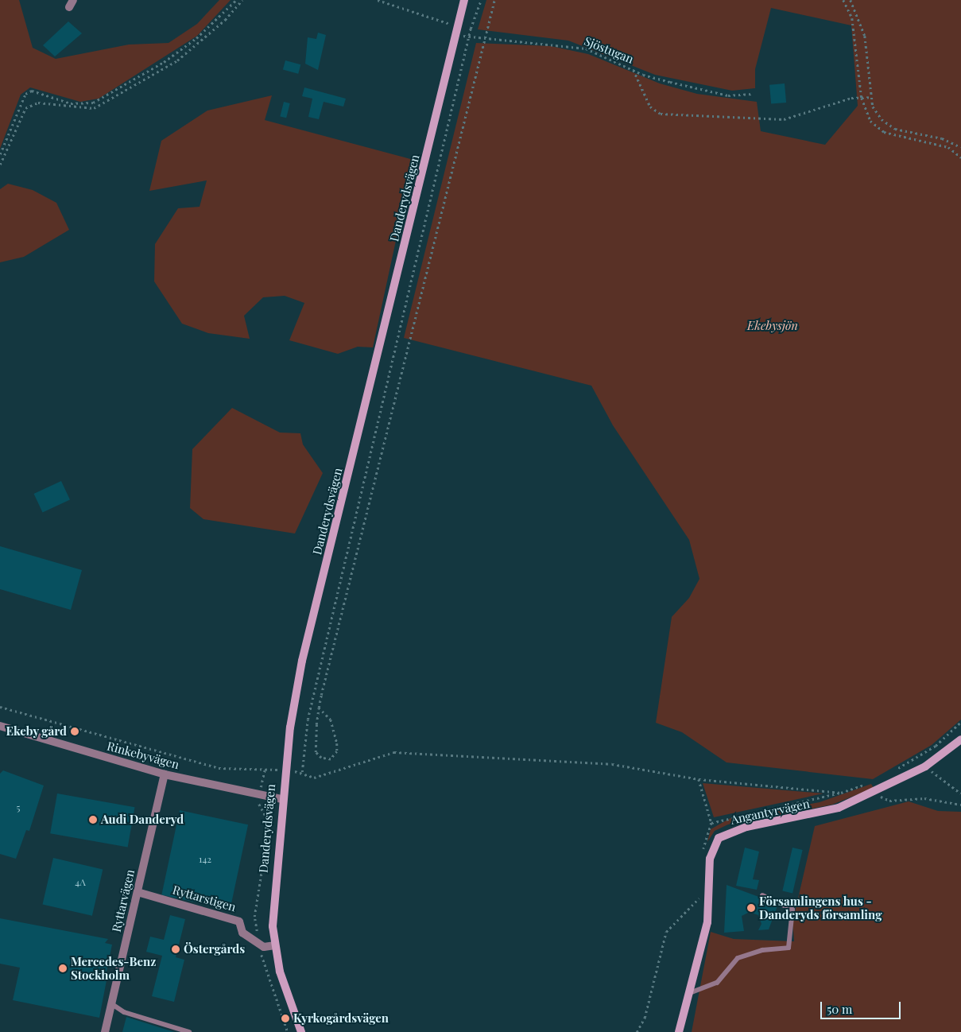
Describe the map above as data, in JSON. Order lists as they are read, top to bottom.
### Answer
{
  "streets": {
    "street": [
      "Danderydsvägen",
      "Rinkebyvägen",
      "Angantyrvägen",
      "Ryttarstigen",
      "Ryttarvägen"
    ],
    "path": ["Sjöstugan"]
  },
  "crossings": [
    ["Sjöstugan", "Danderydsvägen"],
    ["Danderydsvägen", "Rinkebyvägen"],
    ["Danderydsvägen", "Ryttarstigen"],
    ["Rinkebyvägen", "Ryttarvägen"],
    ["Ryttarstigen", "Ryttarvägen"]
  ],
  "parks": ["Ekebysjön"],
  "places": [
    "Ekeby gård",
    "Audi Danderyd",
    "Församlingens hus - Danderyds församling",
    "Östergårds",
    "Mercedes-Benz Stockholm",
    "Kyrkogårdsvägen"
  ],
  "house_numbers": ["5", "142", "4A"],
  "scale_bar": "50 m"
}
